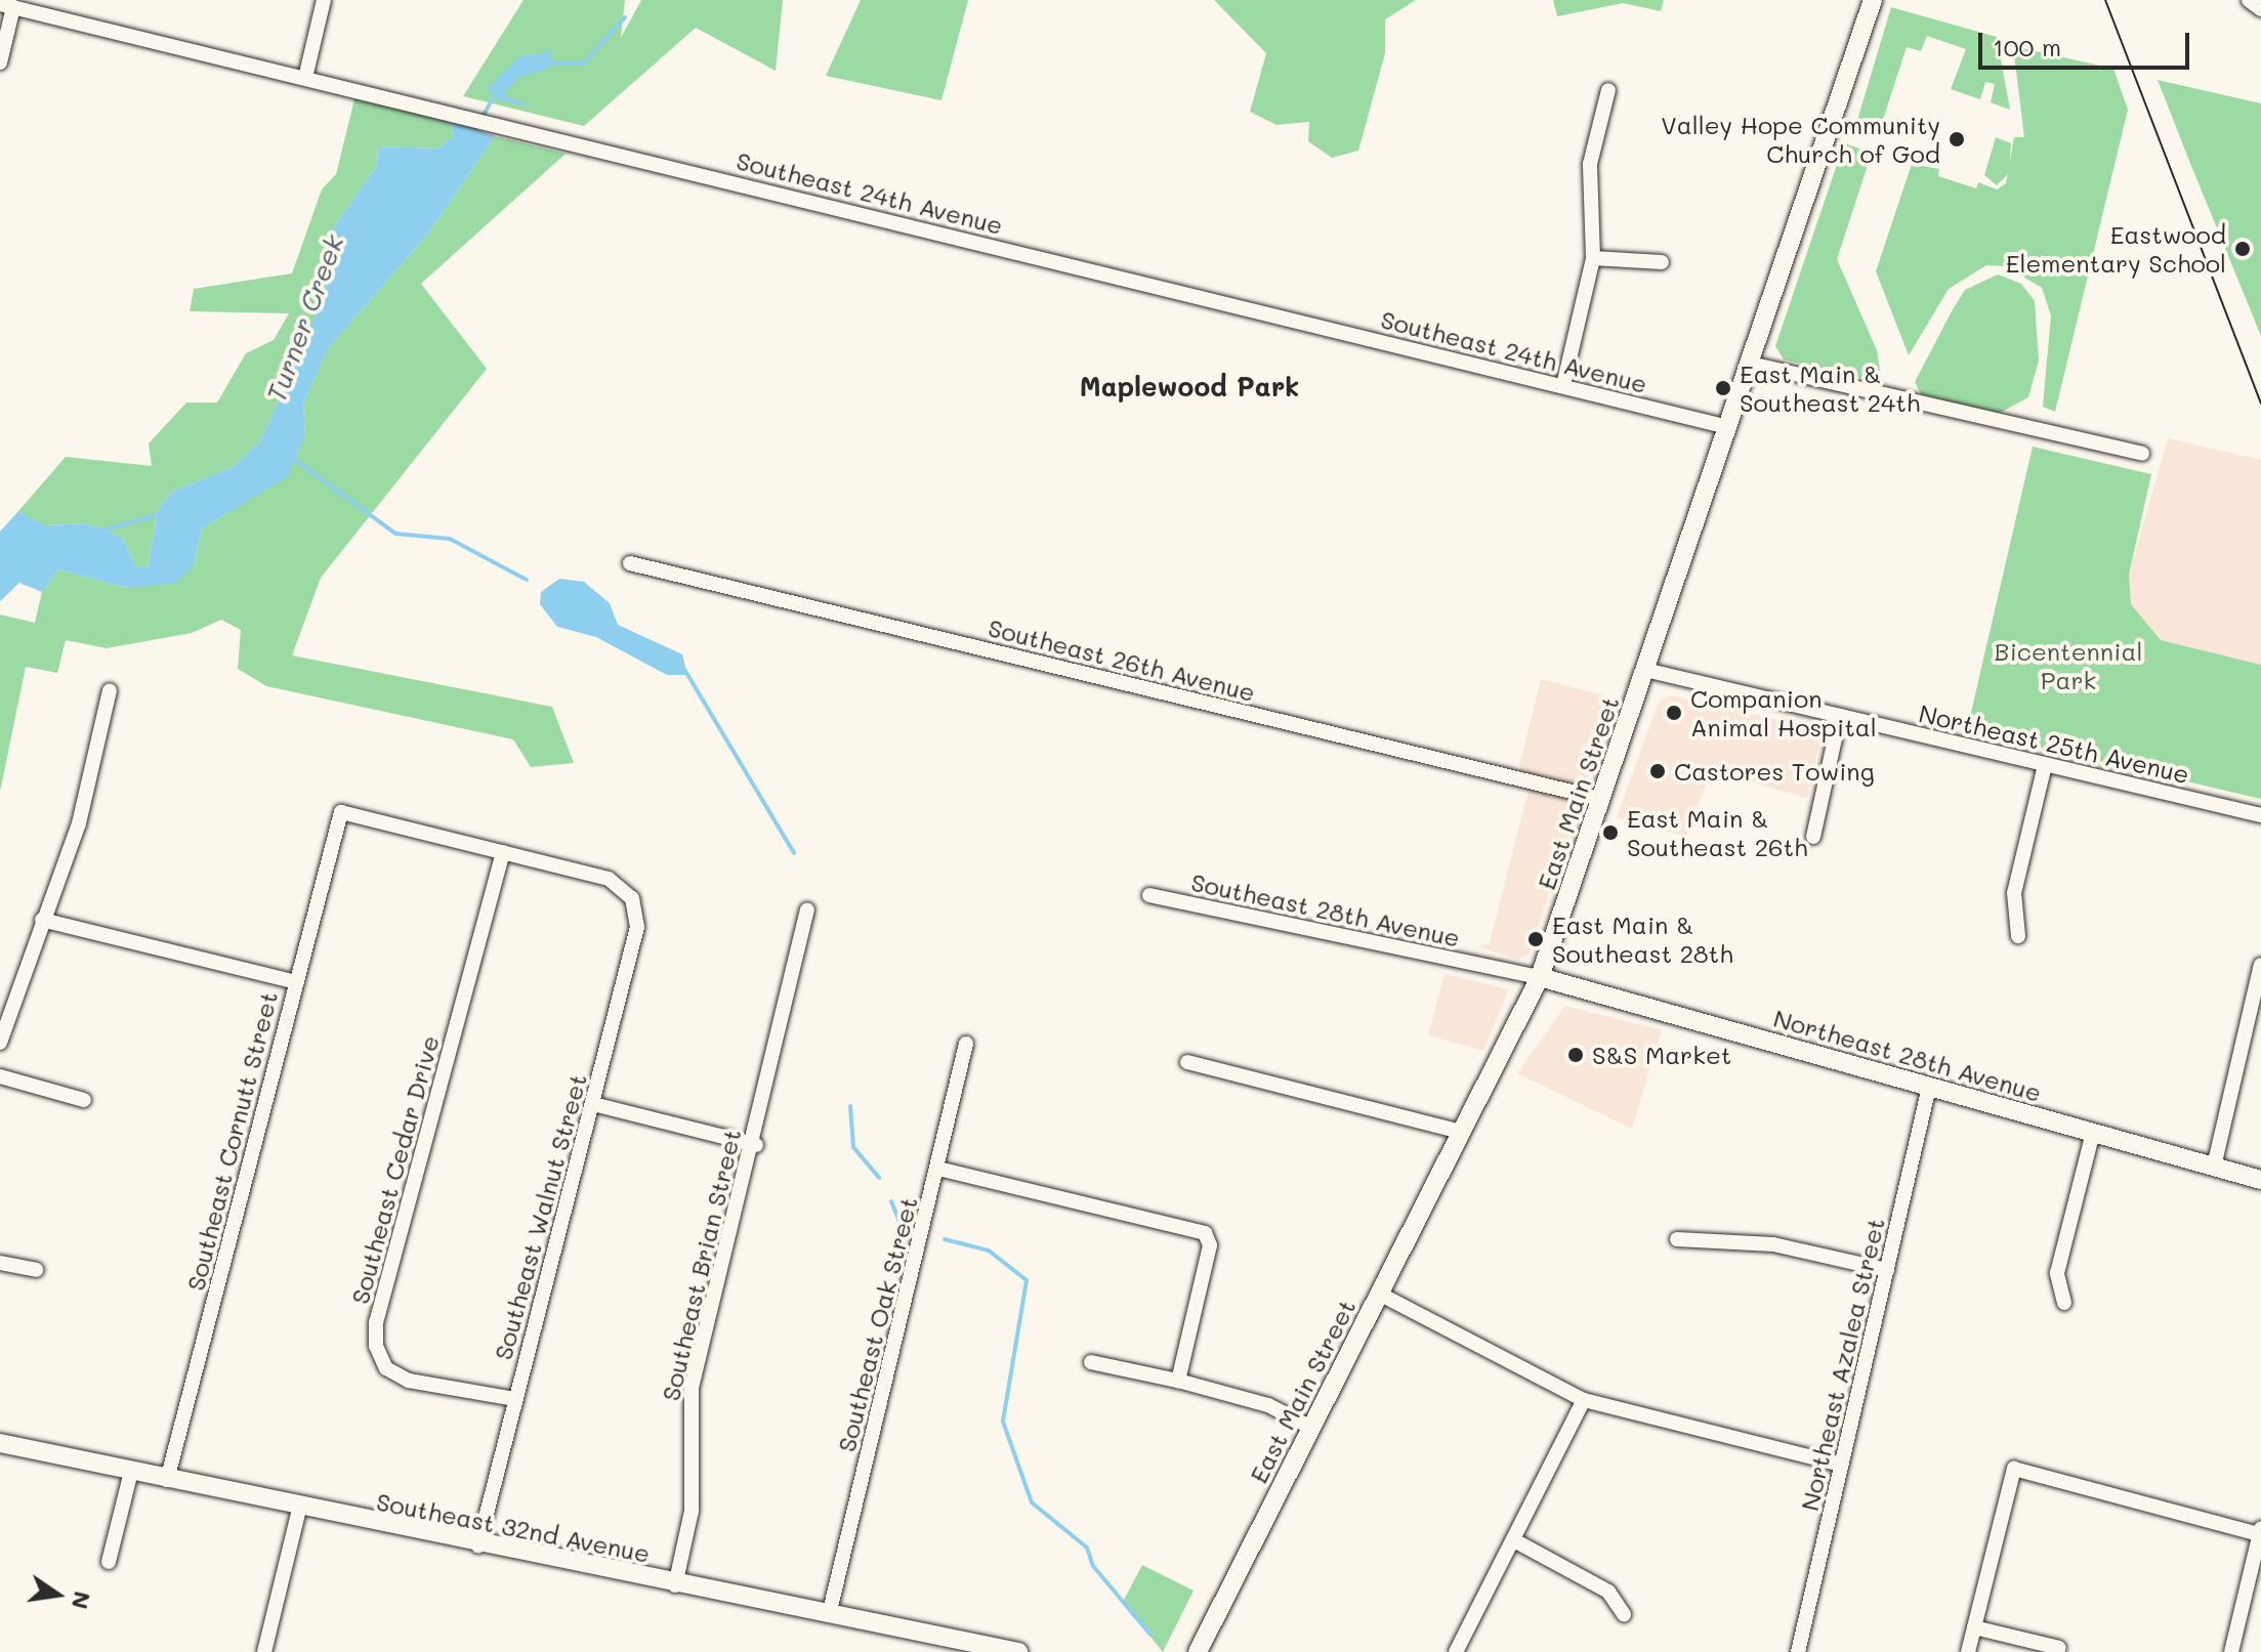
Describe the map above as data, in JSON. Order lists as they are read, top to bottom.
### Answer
{
  "streets": {
    "main road": ["East Main Street", "Northeast 28th Avenue", "Southeast 32nd Avenue"],
    "street": [
      "Southeast 24th Avenue",
      "Southeast 26th Avenue",
      "Northeast 25th Avenue",
      "Southeast 28th Avenue",
      "Southeast Cornutt Street",
      "Southeast Cedar Drive",
      "Southeast Walnut Street",
      "Southeast Brian Street",
      "Southeast Oak Street",
      "Northeast Azalea Street"
    ]
  },
  "crossings": [
    ["Southeast 24th Avenue", "East Main Street"],
    ["Southeast 26th Avenue", "East Main Street"],
    ["Northeast 25th Avenue", "East Main Street"],
    ["East Main Street", "Southeast 28th Avenue"],
    ["East Main Street", "Northeast 28th Avenue"],
    ["Southeast 28th Avenue", "Northeast 28th Avenue"],
    ["Northeast 28th Avenue", "Northeast Azalea Street"],
    ["Southeast Cornutt Street", "Southeast Cedar Drive"],
    ["Southeast Cornutt Street", "Southeast Walnut Street"],
    ["Southeast Cornutt Street", "Southeast 32nd Avenue"],
    ["Southeast Cedar Drive", "Southeast Walnut Street"],
    ["Southeast Walnut Street", "Southeast 32nd Avenue"],
    ["Southeast Brian Street", "Southeast 32nd Avenue"],
    ["Southeast Oak Street", "Southeast 32nd Avenue"]
  ],
  "districts": ["Maplewood Park"],
  "water": ["Turner Creek"],
  "parks": ["Bicentennial Park"],
  "places": [
    "Valley Hope Community Church of God",
    "Eastwood Elementary School",
    "East Main & Southeast 24th",
    "Companion Animal Hospital",
    "Castores Towing",
    "East Main & Southeast 26th",
    "East Main & Southeast 28th",
    "S&S Market"
  ],
  "scale_bar": "100 m",
  "north": "right"
}
